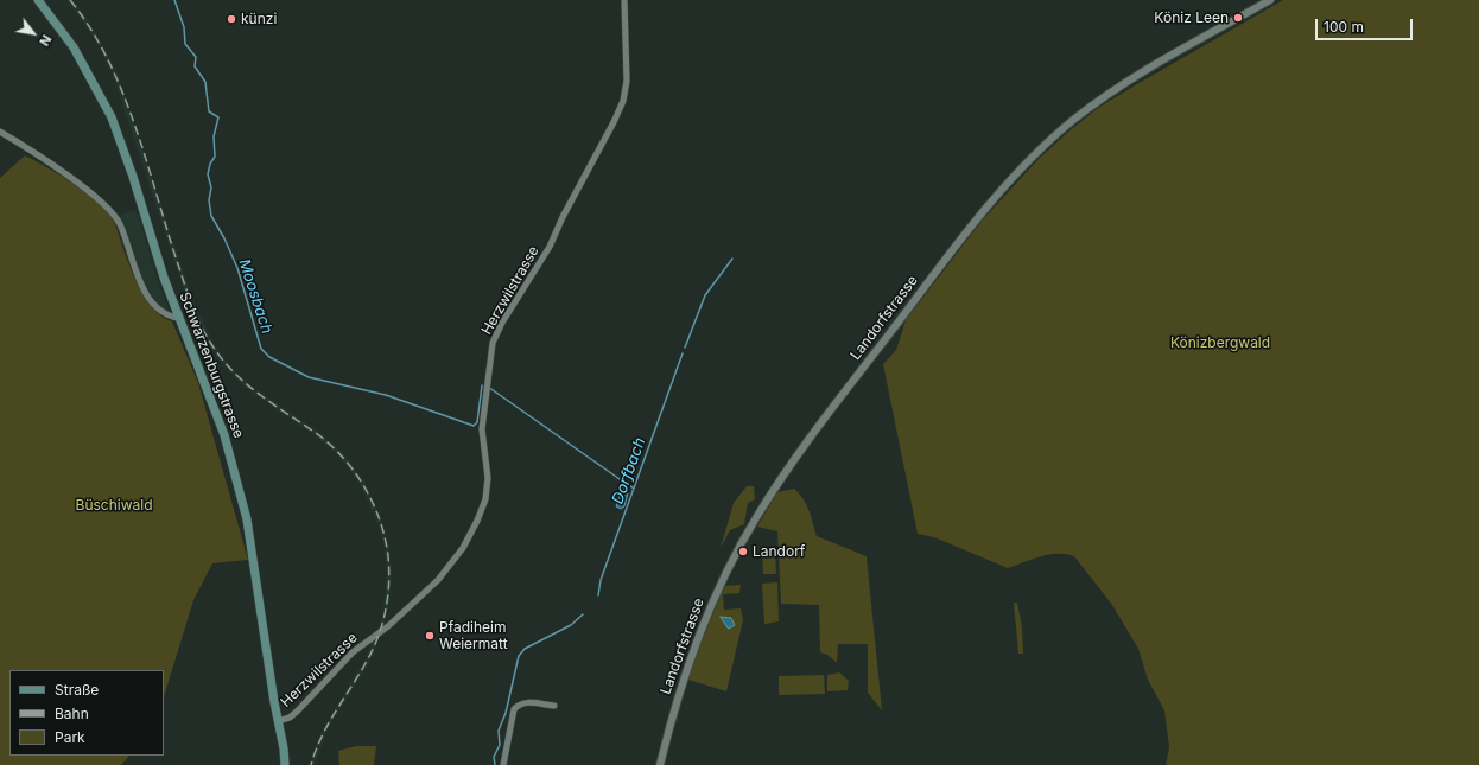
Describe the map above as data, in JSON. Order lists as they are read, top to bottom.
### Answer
{
  "streets": {
    "main road": ["Schwarzenburgstrasse"],
    "street": ["Herzwilstrasse", "Landorfstrasse"]
  },
  "crossings": [
    ["Herzwilstrasse", "Schwarzenburgstrasse"]
  ],
  "water": ["Moosbach", "Dorfbach"],
  "parks": ["Könizbergwald", "Büschiwald"],
  "places": [
    "Köniz Leen",
    "künzi",
    "Landorf",
    "Pfadiheim Weiermatt"
  ],
  "legend": ["Straße", "Bahn", "Park"],
  "scale_bar": "100 m",
  "north": "bottom right"
}
